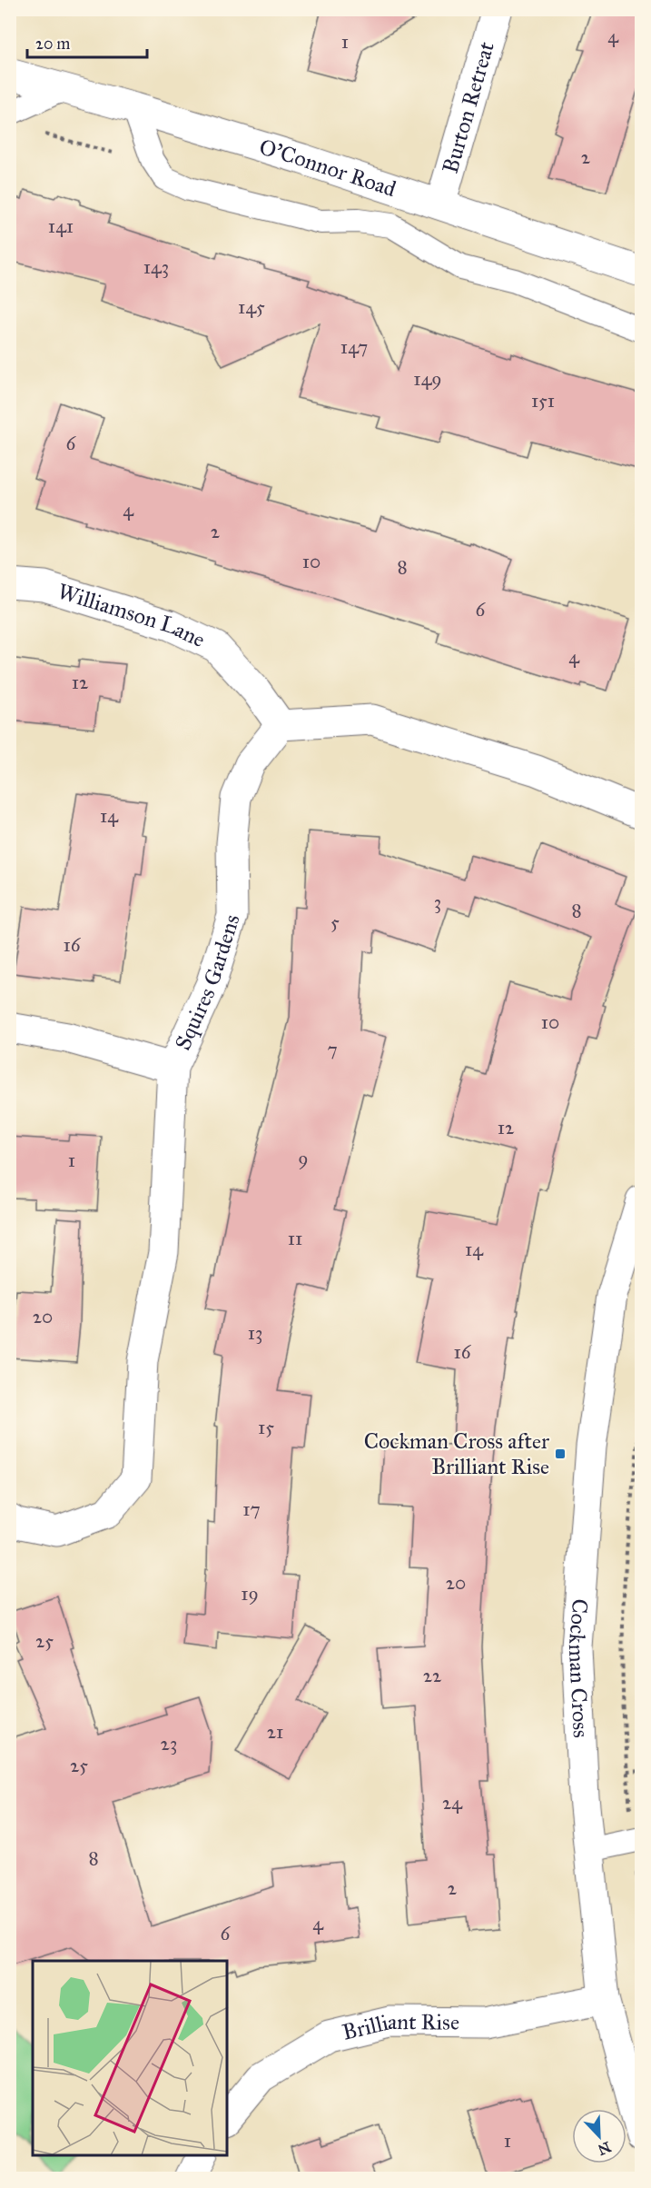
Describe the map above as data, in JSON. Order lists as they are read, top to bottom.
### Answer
{
  "streets": {
    "street": [
      "Burton Retreat",
      "O'Connor Road",
      "Williamson Lane",
      "Squires Gardens",
      "Cockman Cross",
      "Brilliant Rise"
    ]
  },
  "crossings": [
    ["Burton Retreat", "O'Connor Road"],
    ["Williamson Lane", "Squires Gardens"],
    ["Cockman Cross", "Brilliant Rise"]
  ],
  "places": {
    "transit": ["Cockman Cross after Brilliant Rise"]
  },
  "house_numbers": [
    "4",
    "1",
    "2",
    "141",
    "143",
    "145",
    "147",
    "149",
    "151",
    "6",
    "4",
    "2",
    "10",
    "8",
    "6",
    "4",
    "12",
    "14",
    "3",
    "8",
    "5",
    "16",
    "10",
    "7",
    "12",
    "9",
    "1",
    "11",
    "14",
    "20",
    "13",
    "16",
    "15",
    "17",
    "20",
    "19",
    "25",
    "22",
    "21",
    "23",
    "25",
    "24",
    "8",
    "2",
    "4",
    "6",
    "1"
  ],
  "scale_bar": "20 m",
  "north": "bottom right"
}
